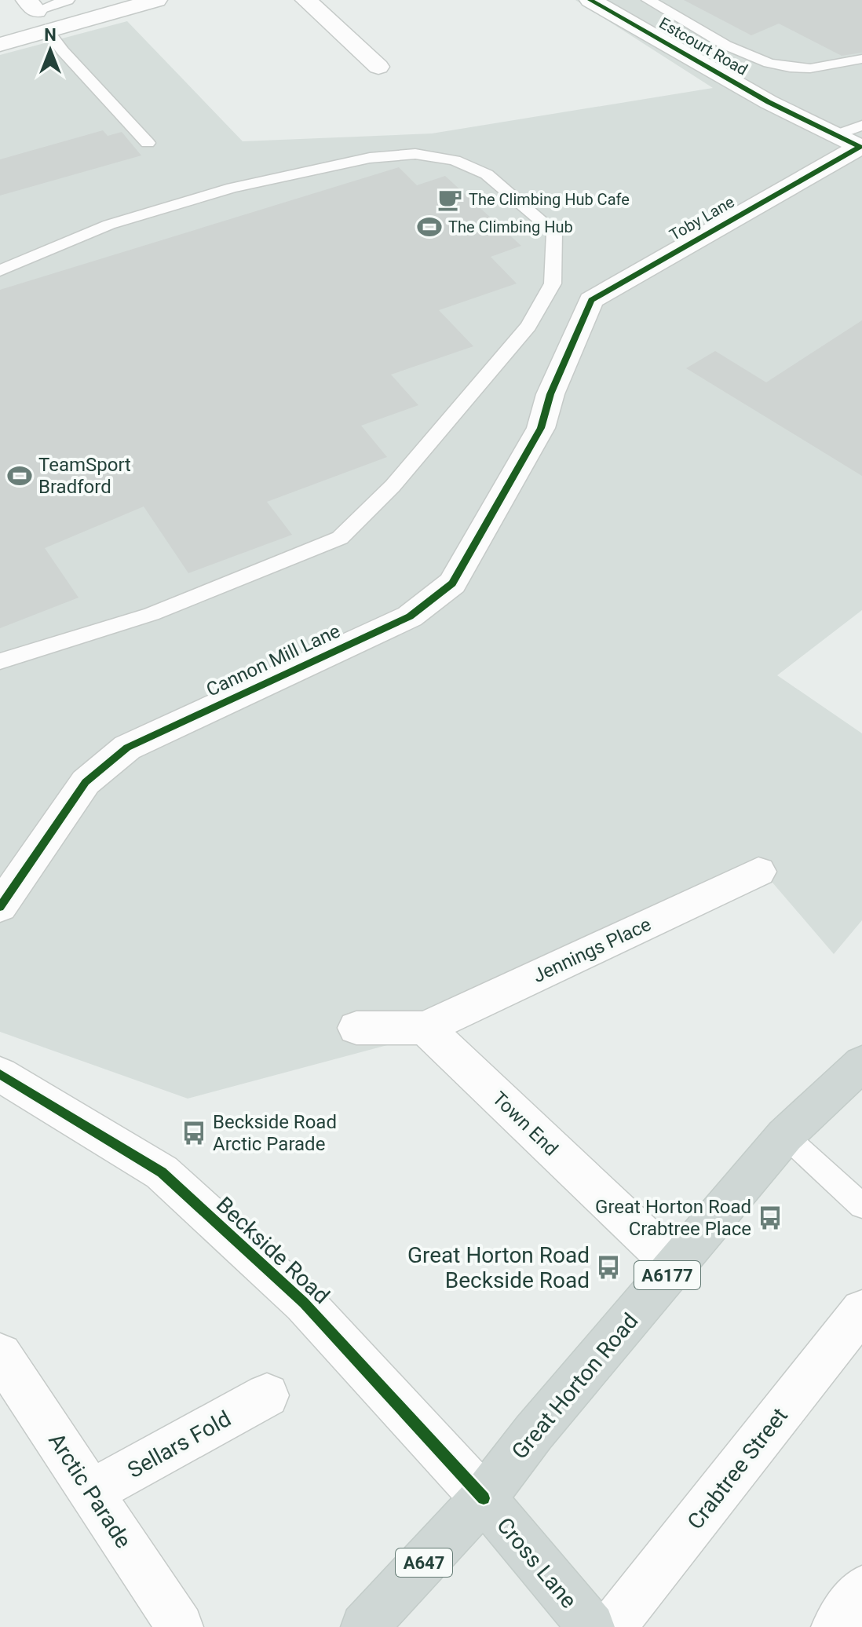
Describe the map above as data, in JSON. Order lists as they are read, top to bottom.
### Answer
{
  "streets": {
    "main road": [
      "A6177",
      "Great Horton Road",
      "A647",
      "Cross Lane"
    ],
    "street": [
      "Estcourt Road",
      "Toby Lane",
      "Cannon Mill Lane",
      "Jennings Place",
      "Town End",
      "Beckside Road",
      "Sellars Fold",
      "Crabtree Street",
      "Arctic Parade"
    ]
  },
  "crossings": [
    ["Estcourt Road", "Toby Lane"],
    ["Toby Lane", "Cannon Mill Lane"],
    ["Jennings Place", "Town End"],
    ["Town End", "Great Horton Road"],
    ["Beckside Road", "Great Horton Road"],
    ["Beckside Road", "Cross Lane"],
    ["Great Horton Road", "Cross Lane"],
    ["Sellars Fold", "Arctic Parade"]
  ],
  "places": {
    "cafe": ["The Climbing Hub Cafe"],
    "sports": ["The Climbing Hub", "TeamSport Bradford"],
    "bus stop": ["Beckside Road Arctic Parade", "Great Horton Road Crabtree Place", "Great Horton Road Beckside Road"]
  },
  "north": "top"
}
